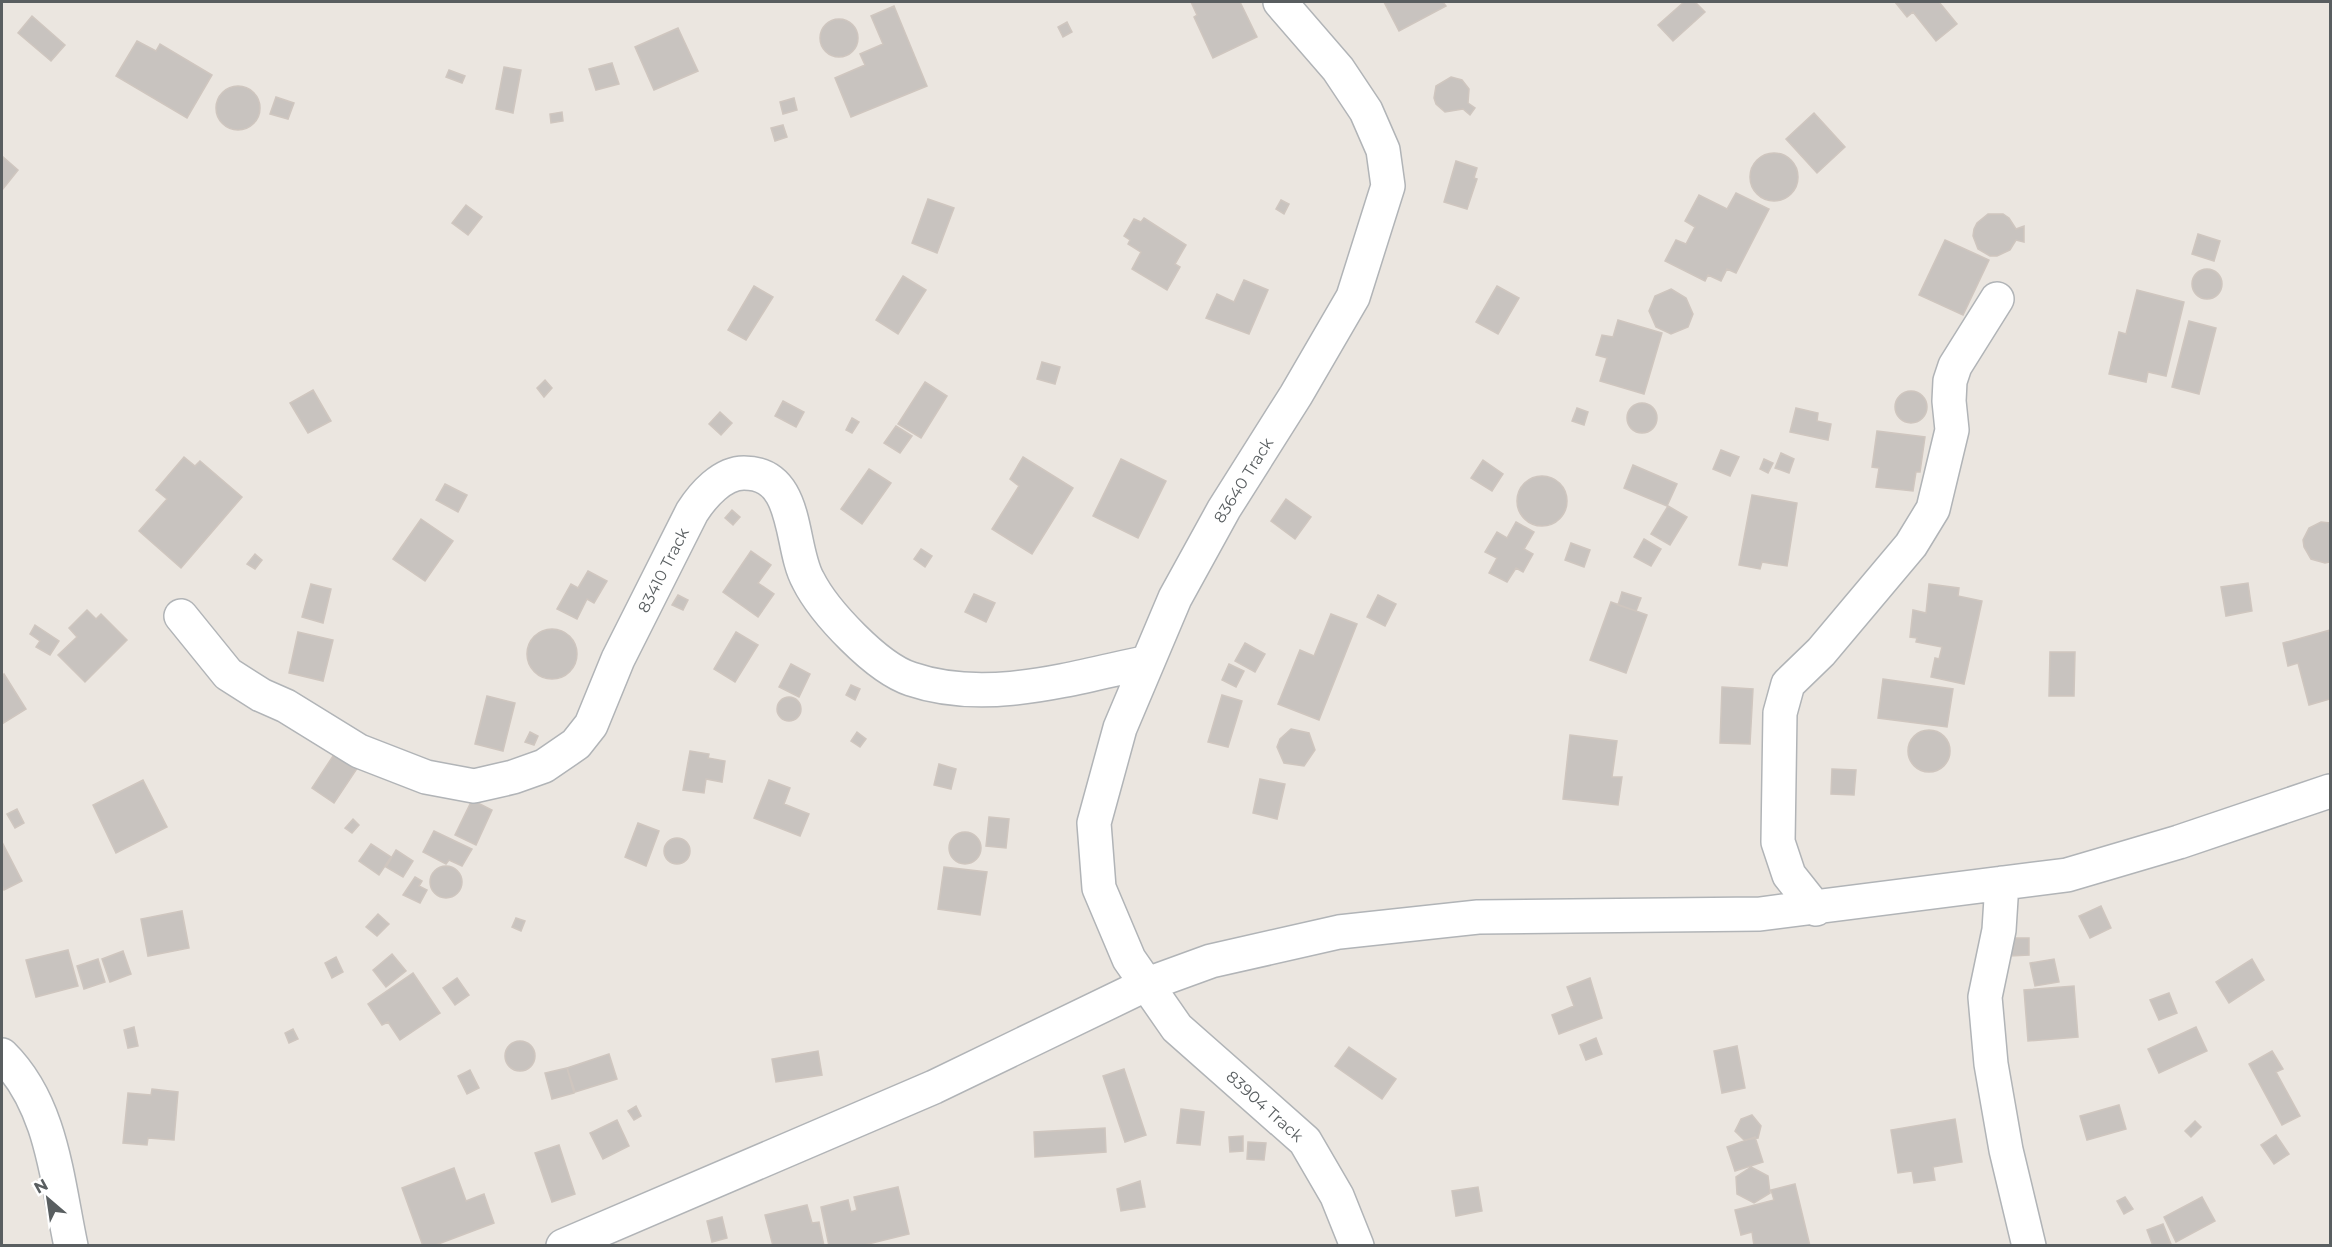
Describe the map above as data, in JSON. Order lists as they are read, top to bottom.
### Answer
{
  "streets": {
    "street": ["83640 Track", "83410 Track", "83904 Track"]
  },
  "crossings": [
    ["83640 Track", "83410 Track"],
    ["83640 Track", "83904 Track"]
  ],
  "north": "top left"
}
